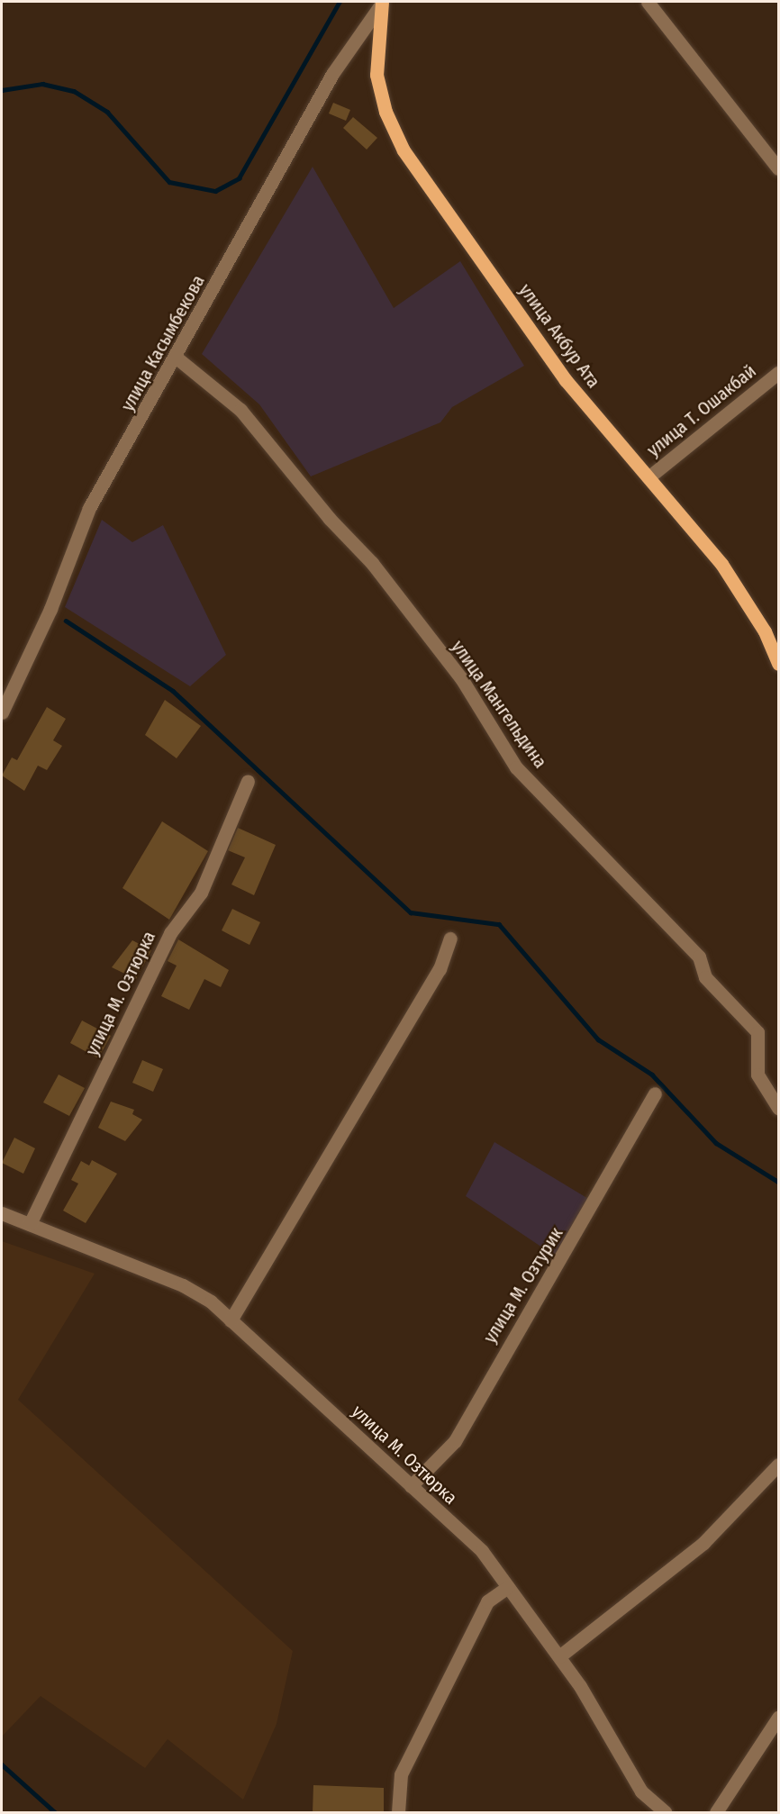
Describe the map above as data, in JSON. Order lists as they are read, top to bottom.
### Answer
{
  "streets": {
    "main road": ["улица Акбур Ата"],
    "street": [
      "улица Касымбекова",
      "улица Т. Ошакбай",
      "улица Мангельдина",
      "улица М. Озтюрка",
      "улица М. Озтурик"
    ]
  },
  "crossings": [
    ["улица Акбур Ата", "улица Касымбекова"],
    ["улица Акбур Ата", "улица Т. Ошакбай"],
    ["улица Касымбекова", "улица Мангельдина"],
    ["улица М. Озтюрка", "улица М. Озтурик"]
  ]
}
